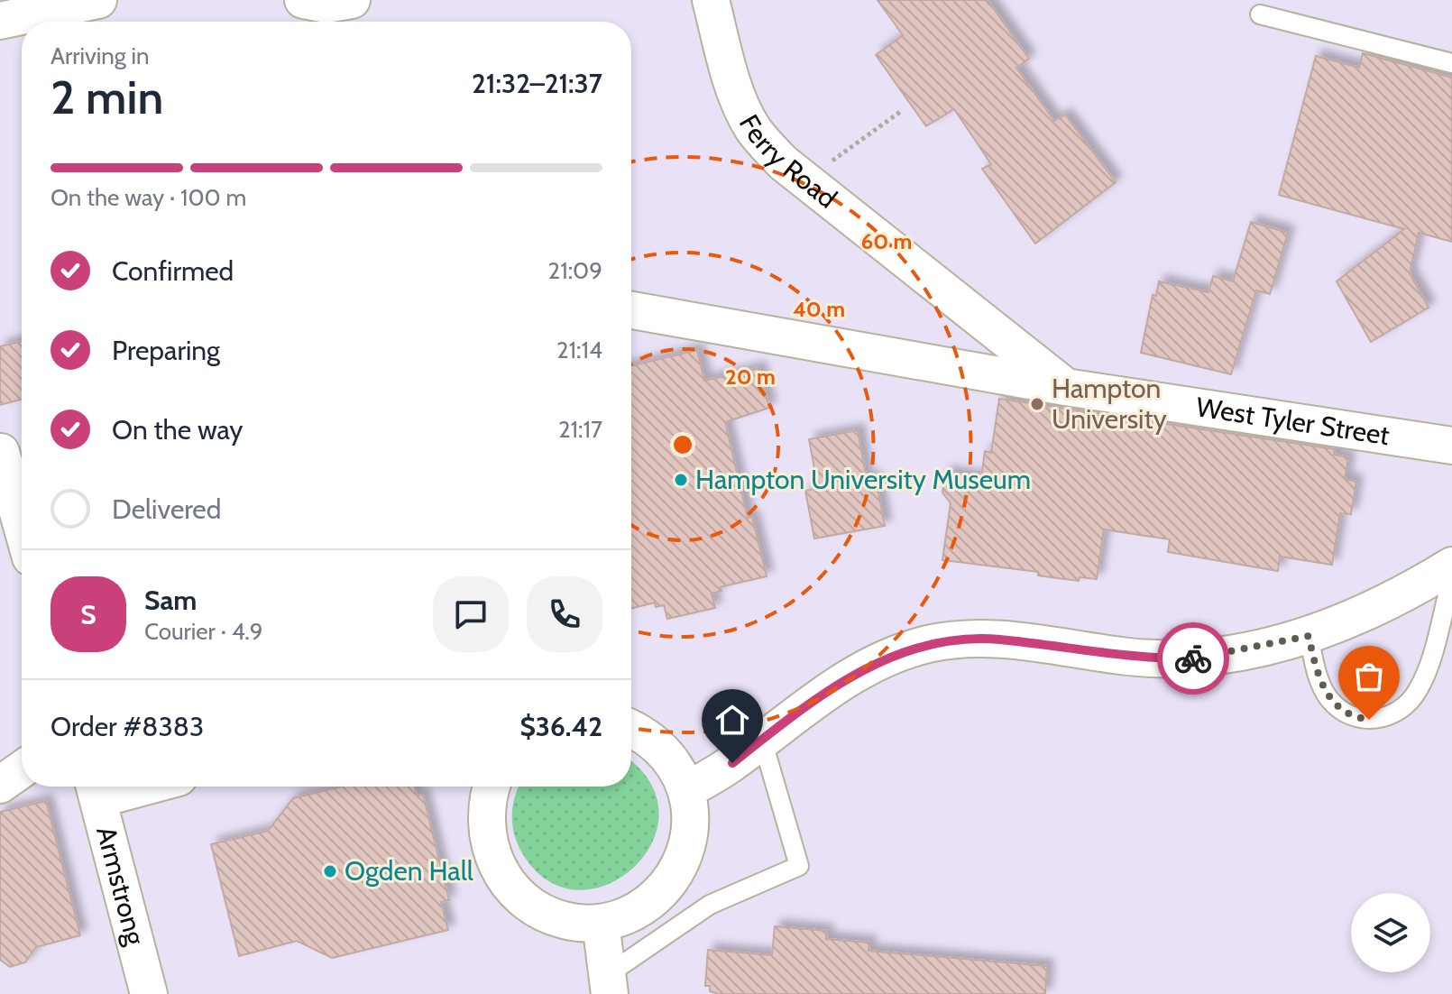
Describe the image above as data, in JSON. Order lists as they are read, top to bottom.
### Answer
{
  "streets": {
    "street": ["Ferry Road", "West Tyler Street", "Armstrong"]
  },
  "crossings": [
    ["Ferry Road", "West Tyler Street"]
  ],
  "places": ["Hampton University", "Hampton University Museum", "Ogden Hall"],
  "page": {
    "heading": ["2 min", "Arriving in", "21:32–21:37"],
    "panel": [
      "Sam",
      "Courier · 4.9",
      "Order #8383",
      "$36.42"
    ],
    "bar": "On the way · 100 m",
    "list": [
      ["Confirmed", "21:09"],
      ["Preparing", "21:14"],
      ["On the way", "21:17"],
      "Delivered"
    ],
    "round": "S"
  },
  "rings": ["60 m", "40 m", "20 m"]
}
